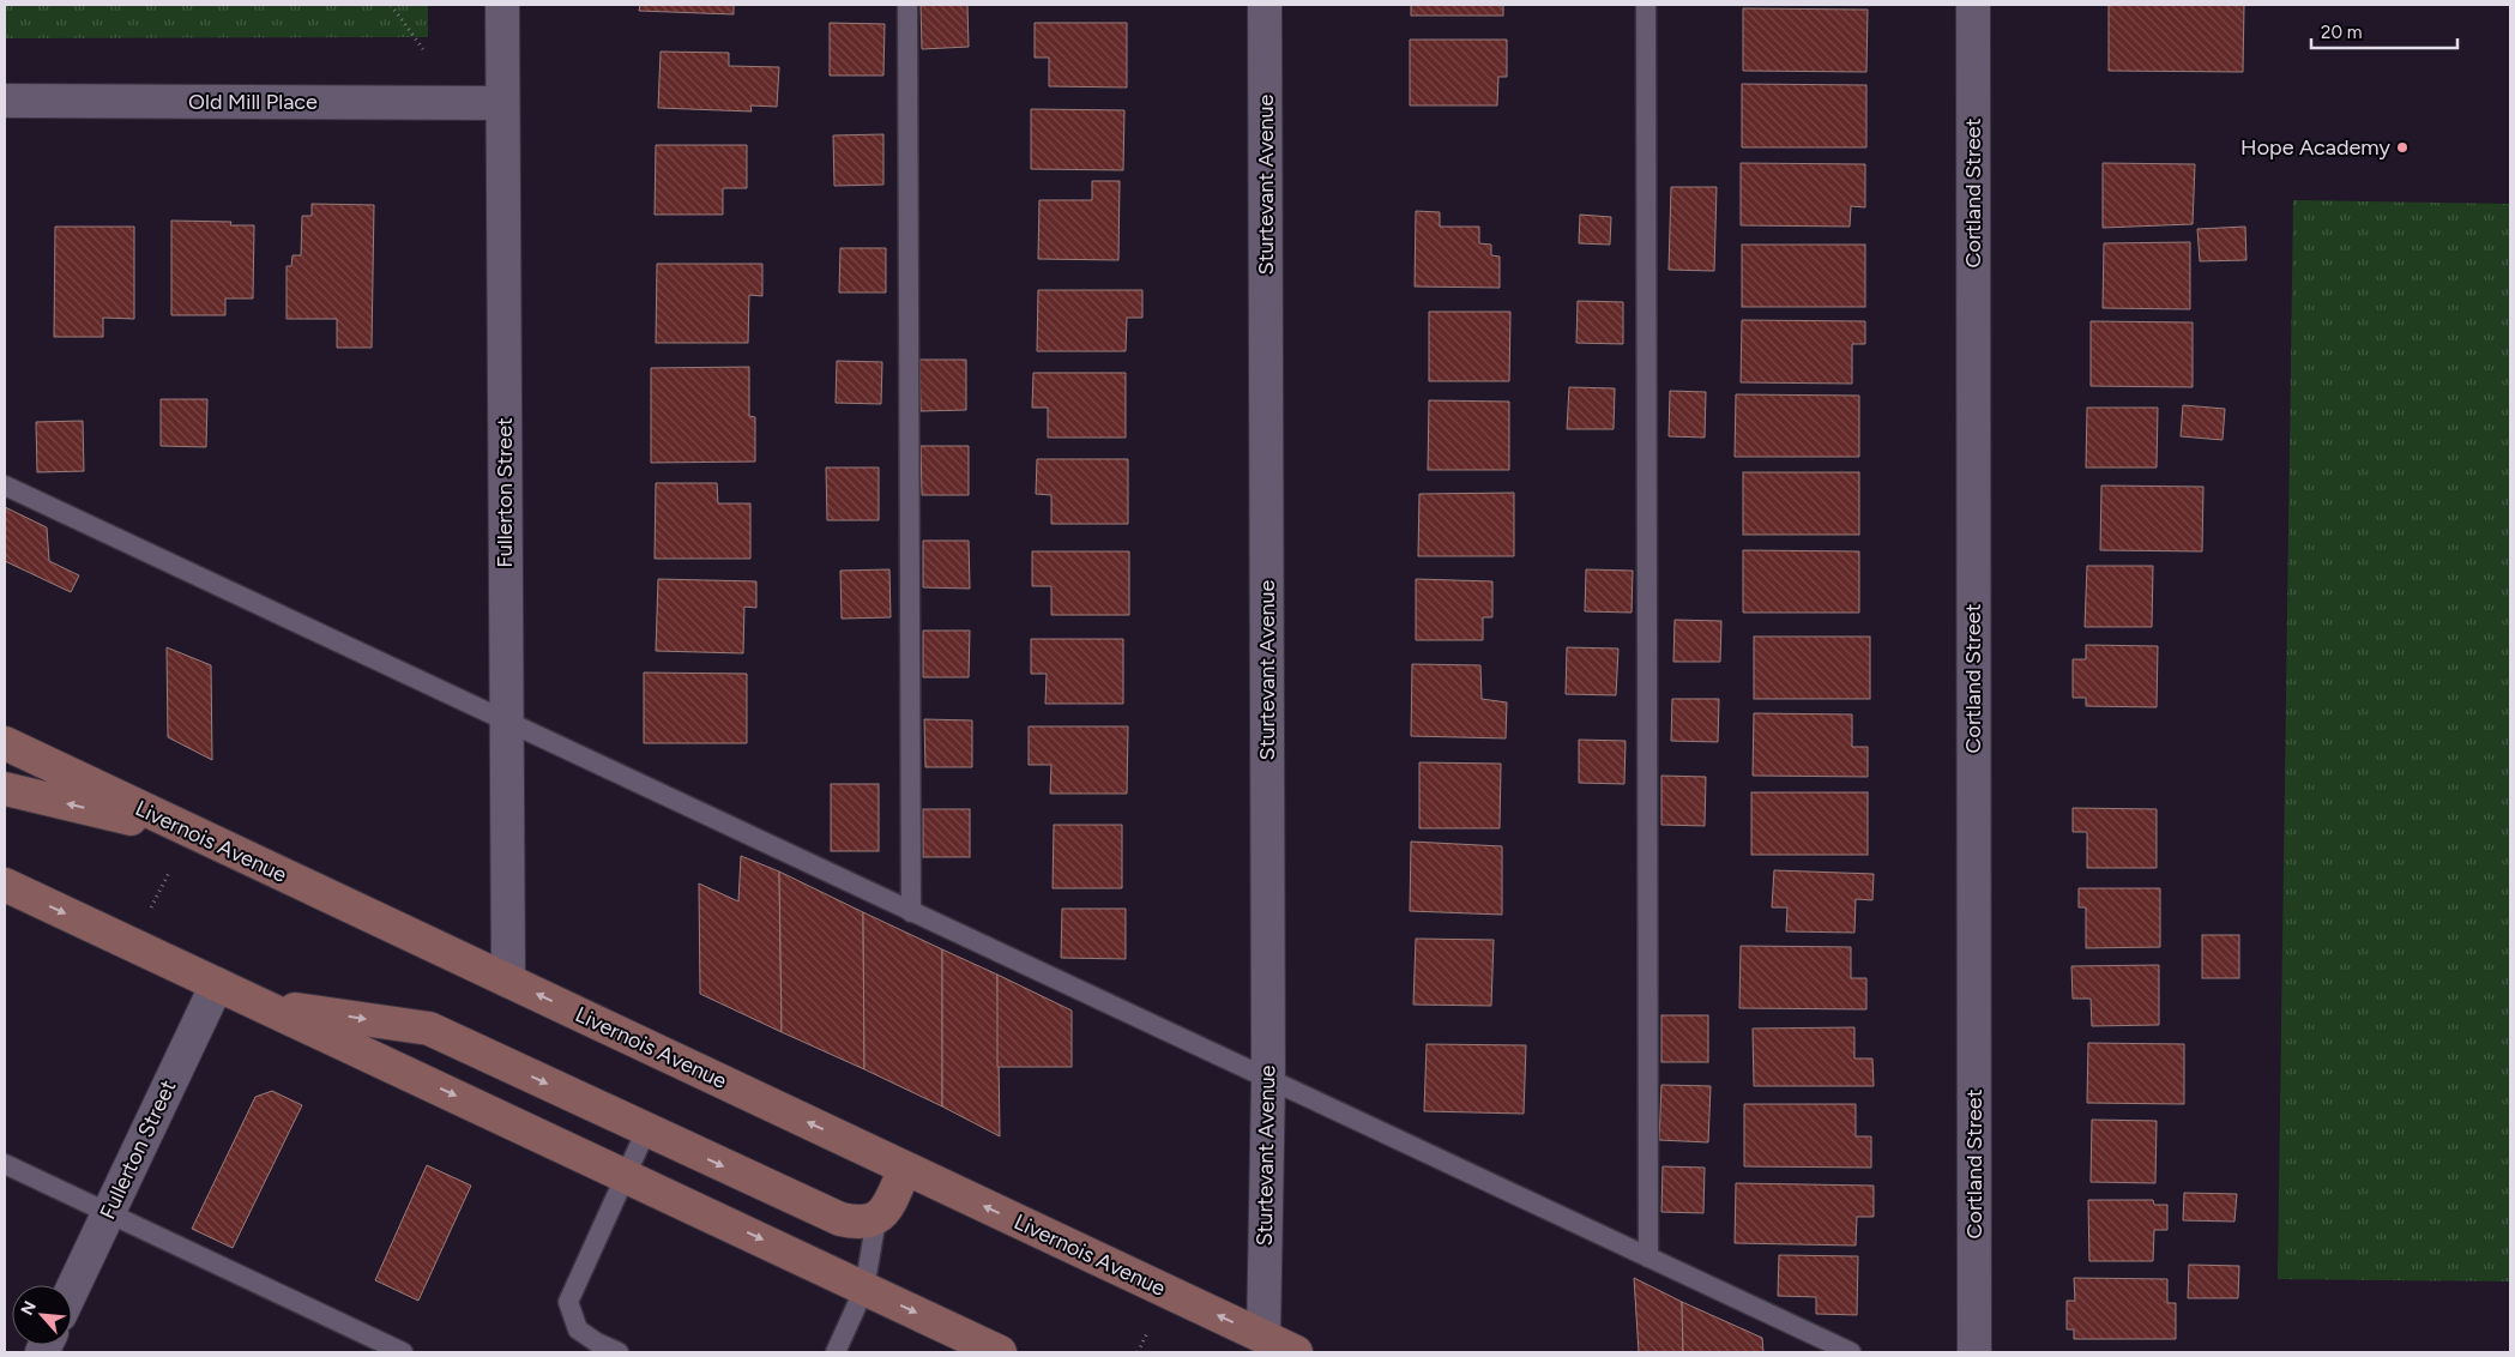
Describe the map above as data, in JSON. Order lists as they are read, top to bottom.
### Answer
{
  "streets": {
    "main road": ["Livernois Avenue"],
    "street": [
      "Old Mill Place",
      "Sturtevant Avenue",
      "Cortland Street",
      "Fullerton Street"
    ]
  },
  "crossings": [
    ["Old Mill Place", "Fullerton Street"],
    ["Sturtevant Avenue", "Livernois Avenue"],
    ["Fullerton Street", "Livernois Avenue"]
  ],
  "places": ["Hope Academy"],
  "scale_bar": "20 m",
  "north": "top left"
}
